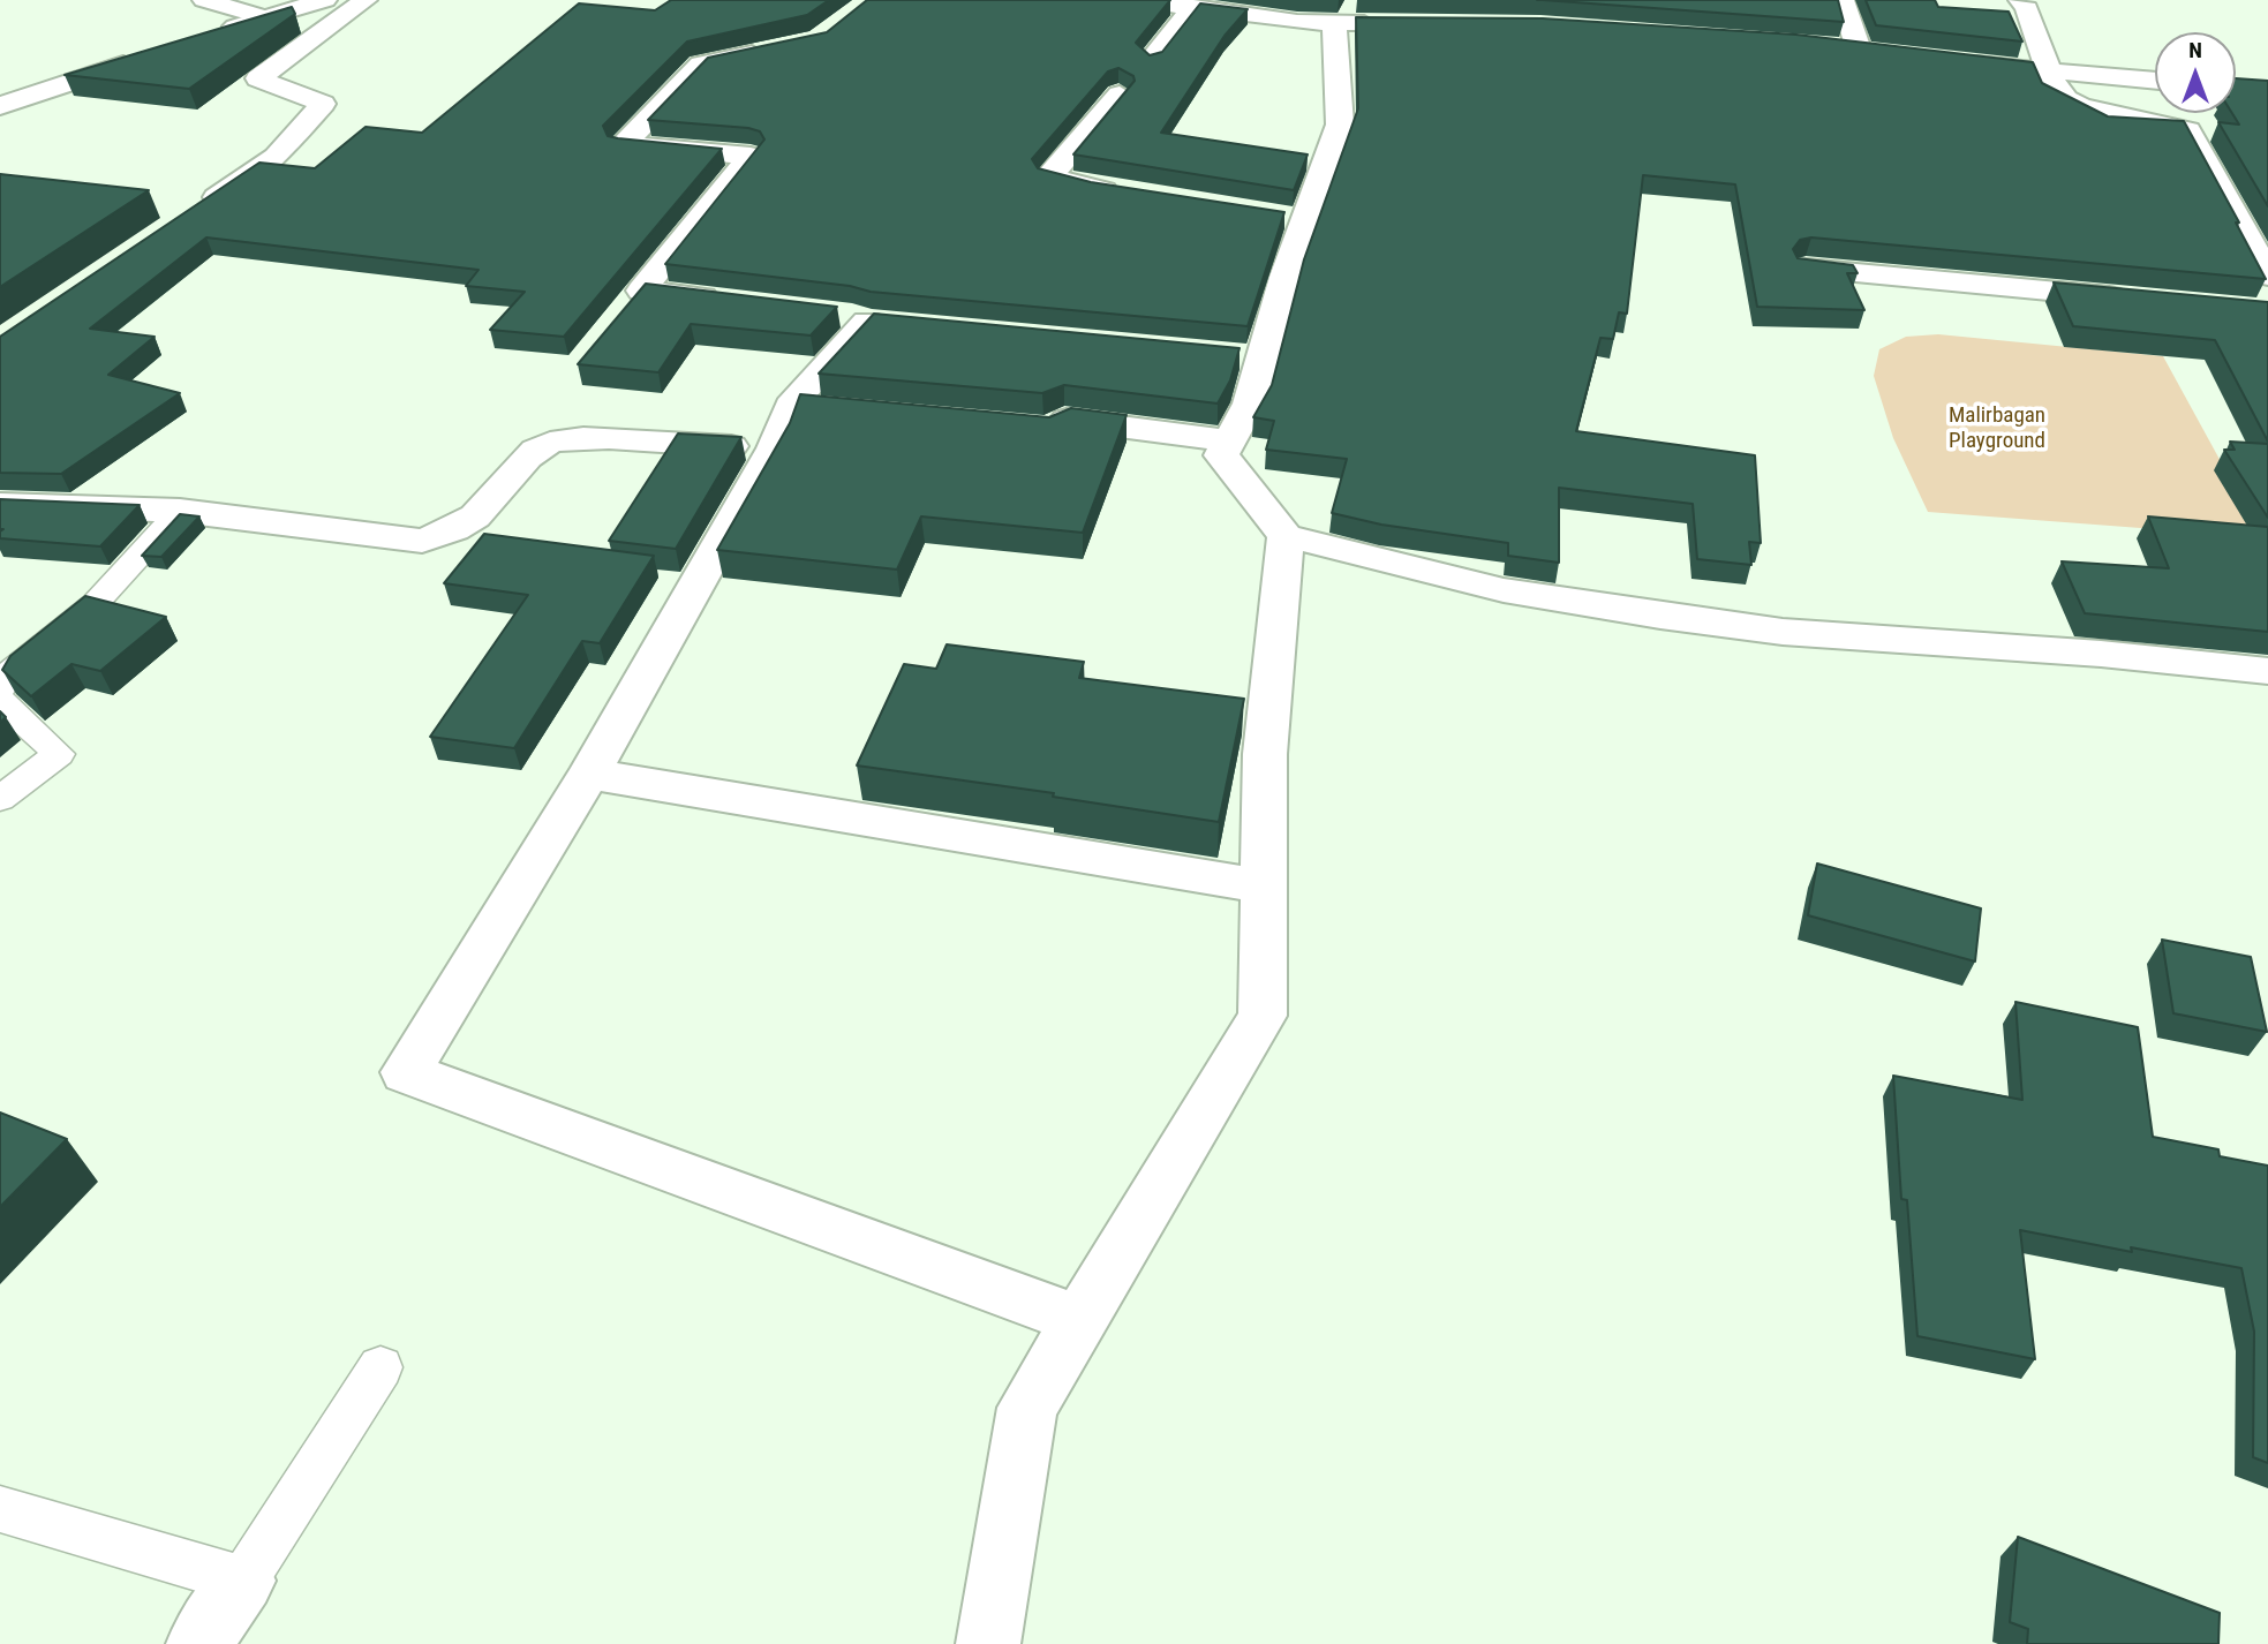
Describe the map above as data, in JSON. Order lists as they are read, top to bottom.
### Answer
{
  "parks": ["Malirbagan Playground"],
  "north": "top"
}
